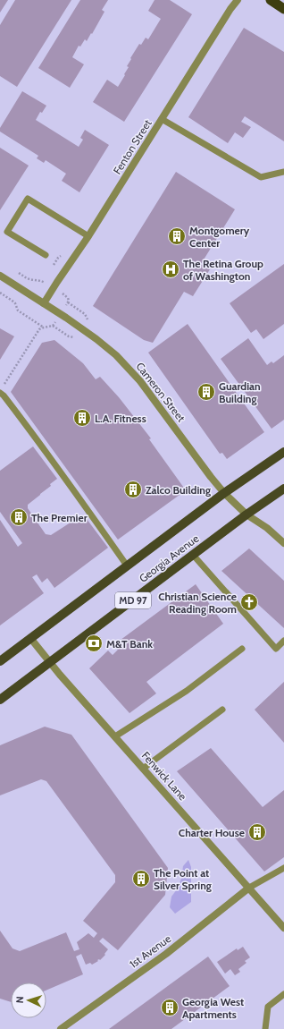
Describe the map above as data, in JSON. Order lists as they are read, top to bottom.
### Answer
{
  "streets": {
    "main road": ["Georgia Avenue", "MD 97"],
    "street": [
      "Fenton Street",
      "Cameron Street",
      "Fenwick Lane",
      "1st Avenue"
    ]
  },
  "crossings": [
    ["Fenton Street", "Cameron Street"],
    ["Cameron Street", "Georgia Avenue"],
    ["Georgia Avenue", "Fenwick Lane"],
    ["Fenwick Lane", "1st Avenue"]
  ],
  "places": {
    "building": [
      "Montgomery Center",
      "Guardian Building",
      "L.A. Fitness",
      "Zalco Building",
      "The Premier",
      "Charter House",
      "The Point at Silver Spring",
      "Georgia West Apartments"
    ],
    "hospital": ["The Retina Group of Washington"],
    "church": ["Christian Science Reading Room"],
    "bank": ["M&T Bank"]
  },
  "north": "left"
}
